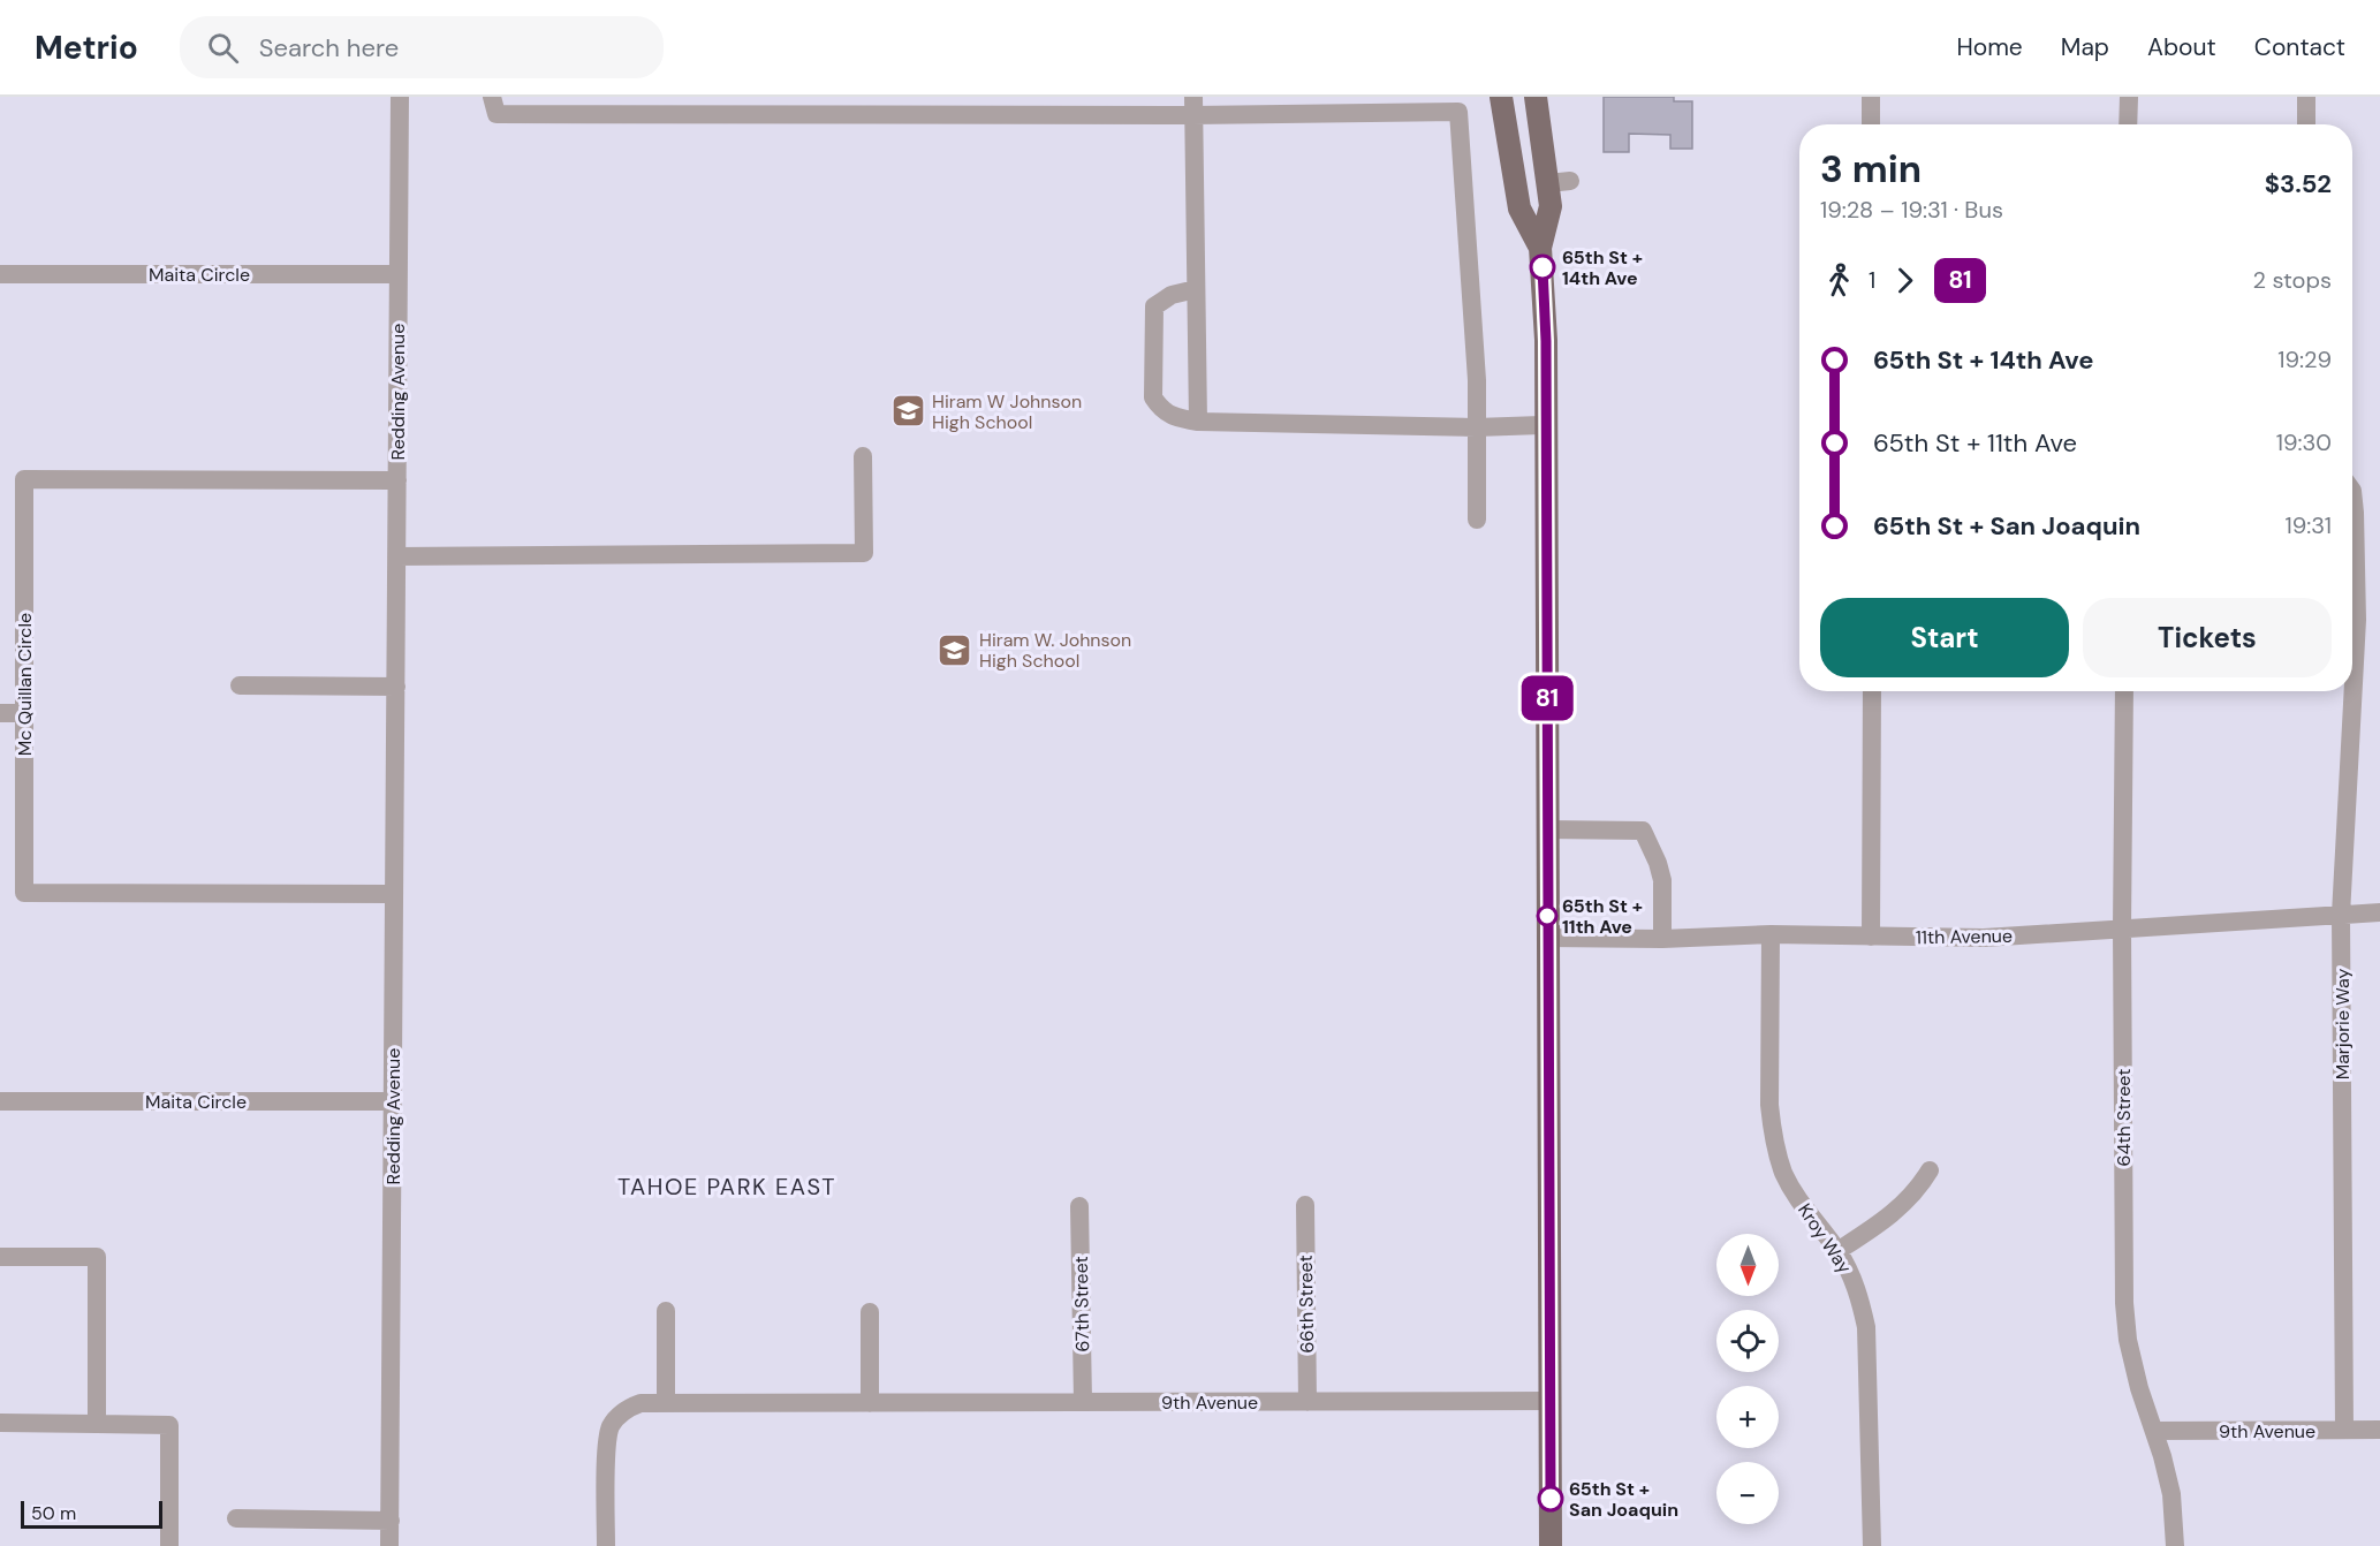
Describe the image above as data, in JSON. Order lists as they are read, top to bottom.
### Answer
{
  "streets": {
    "street": [
      "Maita Circle",
      "Redding Avenue",
      "Mc Quillan Circle",
      "11th Avenue",
      "Marjorie Way",
      "64th Street",
      "Kroy Way",
      "67th Street",
      "66th Street",
      "9th Avenue"
    ]
  },
  "crossings": [
    ["Maita Circle", "Redding Avenue"],
    ["Redding Avenue", "Mc Quillan Circle"],
    ["11th Avenue", "Marjorie Way"],
    ["11th Avenue", "64th Street"],
    ["11th Avenue", "Kroy Way"],
    ["Marjorie Way", "9th Avenue"],
    ["64th Street", "9th Avenue"],
    ["67th Street", "9th Avenue"],
    ["66th Street", "9th Avenue"]
  ],
  "districts": ["TAHOE PARK EAST"],
  "places": {
    "other": ["65th St + 14th Ave", "65th St + 11th Ave", "65th St + San Joaquin"],
    "school or university": ["Hiram W Johnson High School", "Hiram W. Johnson High School"]
  },
  "lines": ["bus line 81"],
  "scale_bar": "50 m",
  "north": "bottom",
  "page": {
    "header": "Metrio",
    "search": "Search here",
    "nav": [
      "Home",
      "Map",
      "About",
      "Contact"
    ],
    "on_map": "81",
    "heading": ["3 min", "19:28 – 19:31 · Bus", "$3.52"],
    "legs": ["1", "81", "2 stops"],
    "list": [
      {
        "name": "65th St + 14th Ave",
        "value": "19:29"
      },
      {
        "name": "65th St + 11th Ave",
        "value": "19:30"
      },
      {
        "name": "65th St + San Joaquin",
        "value": "19:31"
      }
    ],
    "buttons": ["Start", "Tickets"],
    "map_buttons": ["+", "−"],
    "scale": "50 m"
  }
}
